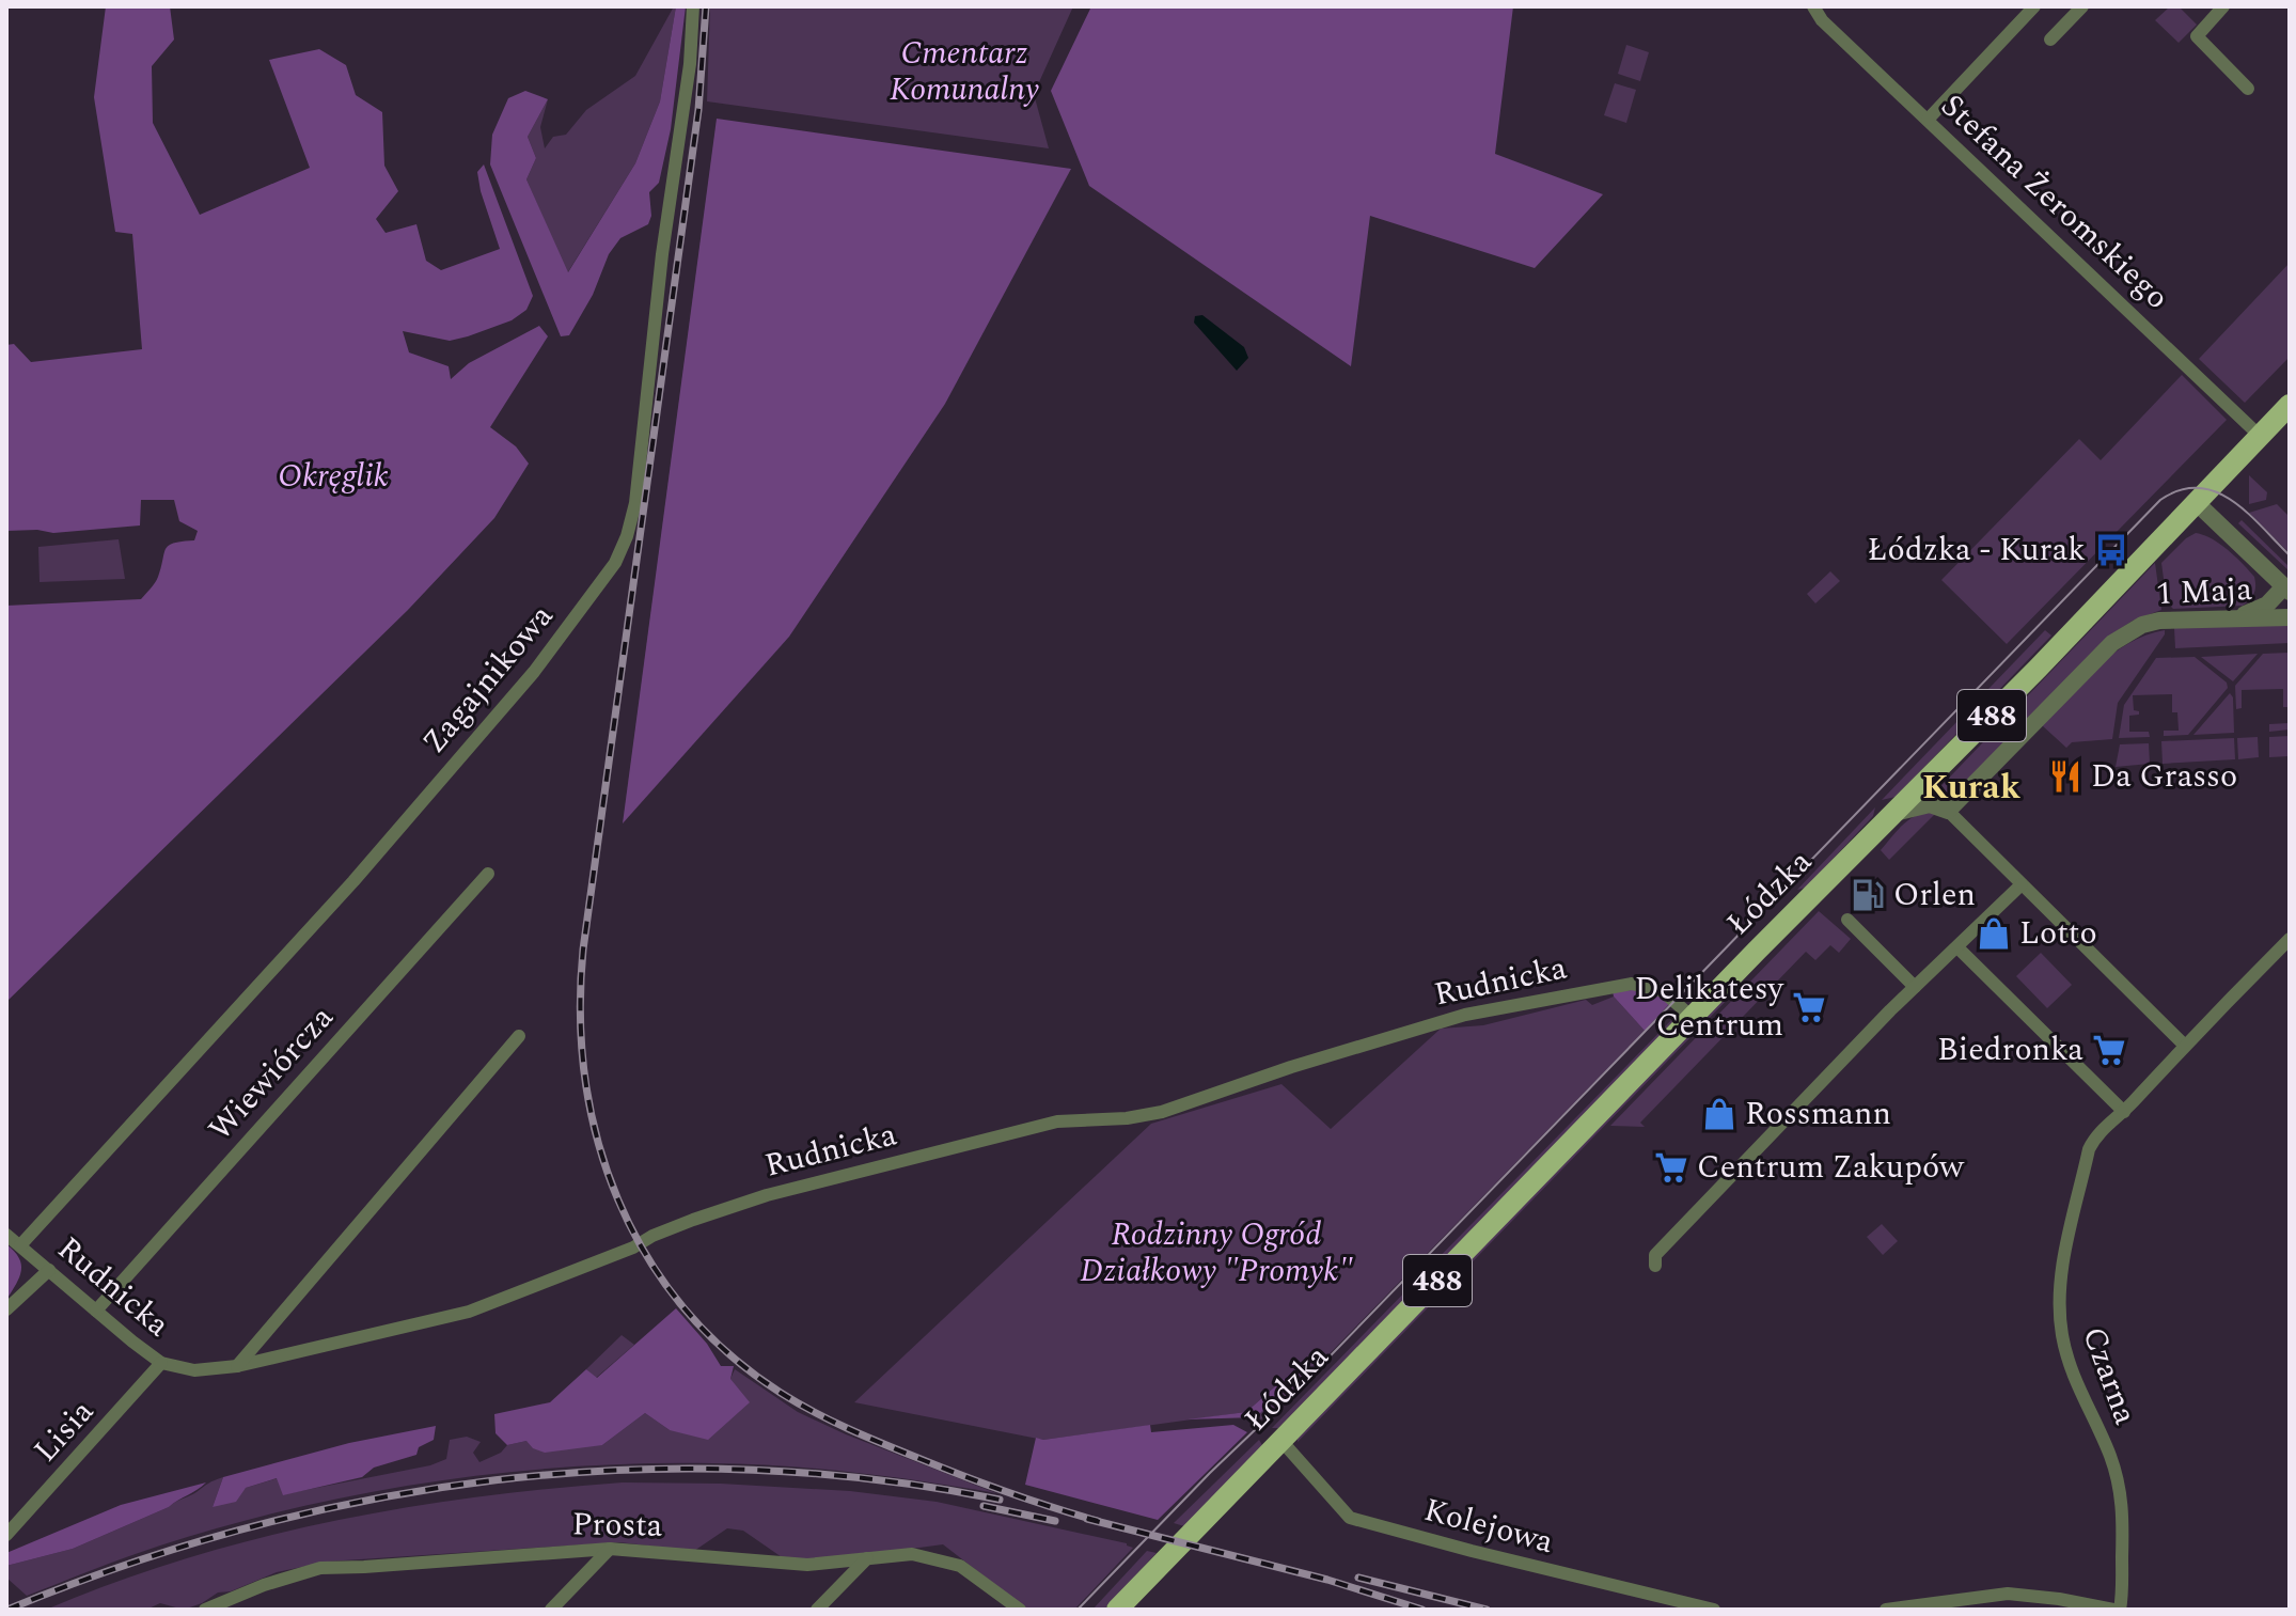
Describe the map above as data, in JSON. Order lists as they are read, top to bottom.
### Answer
{
  "streets": {
    "main road": ["488", "Łódzka"],
    "street": [
      "Stefana Żeromskiego",
      "1 Maja",
      "Zagajnikowa",
      "Rudnicka",
      "Wiewiórcza",
      "Czarna",
      "Lisia",
      "Prosta",
      "Kolejowa"
    ]
  },
  "crossings": [
    ["Stefana Żeromskiego", "Łódzka"],
    ["1 Maja", "Łódzka"],
    ["Zagajnikowa", "Rudnicka"],
    ["Łódzka", "Rudnicka"],
    ["Łódzka", "Kolejowa"],
    ["Rudnicka", "Wiewiórcza"],
    ["Rudnicka", "Lisia"]
  ],
  "districts": ["Kurak"],
  "parks": ["Cmentarz Komunalny", "Okręglik", "Rodzinny Ogród Działkowy \"Promyk\""],
  "places": {
    "bus stop": ["Łódzka - Kurak"],
    "restaurant": ["Da Grasso"],
    "fuel station": ["Orlen"],
    "shop": ["Lotto", "Rossmann"],
    "supermarket": ["Delikatesy Centrum", "Biedronka", "Centrum Zakupów"]
  }
}
